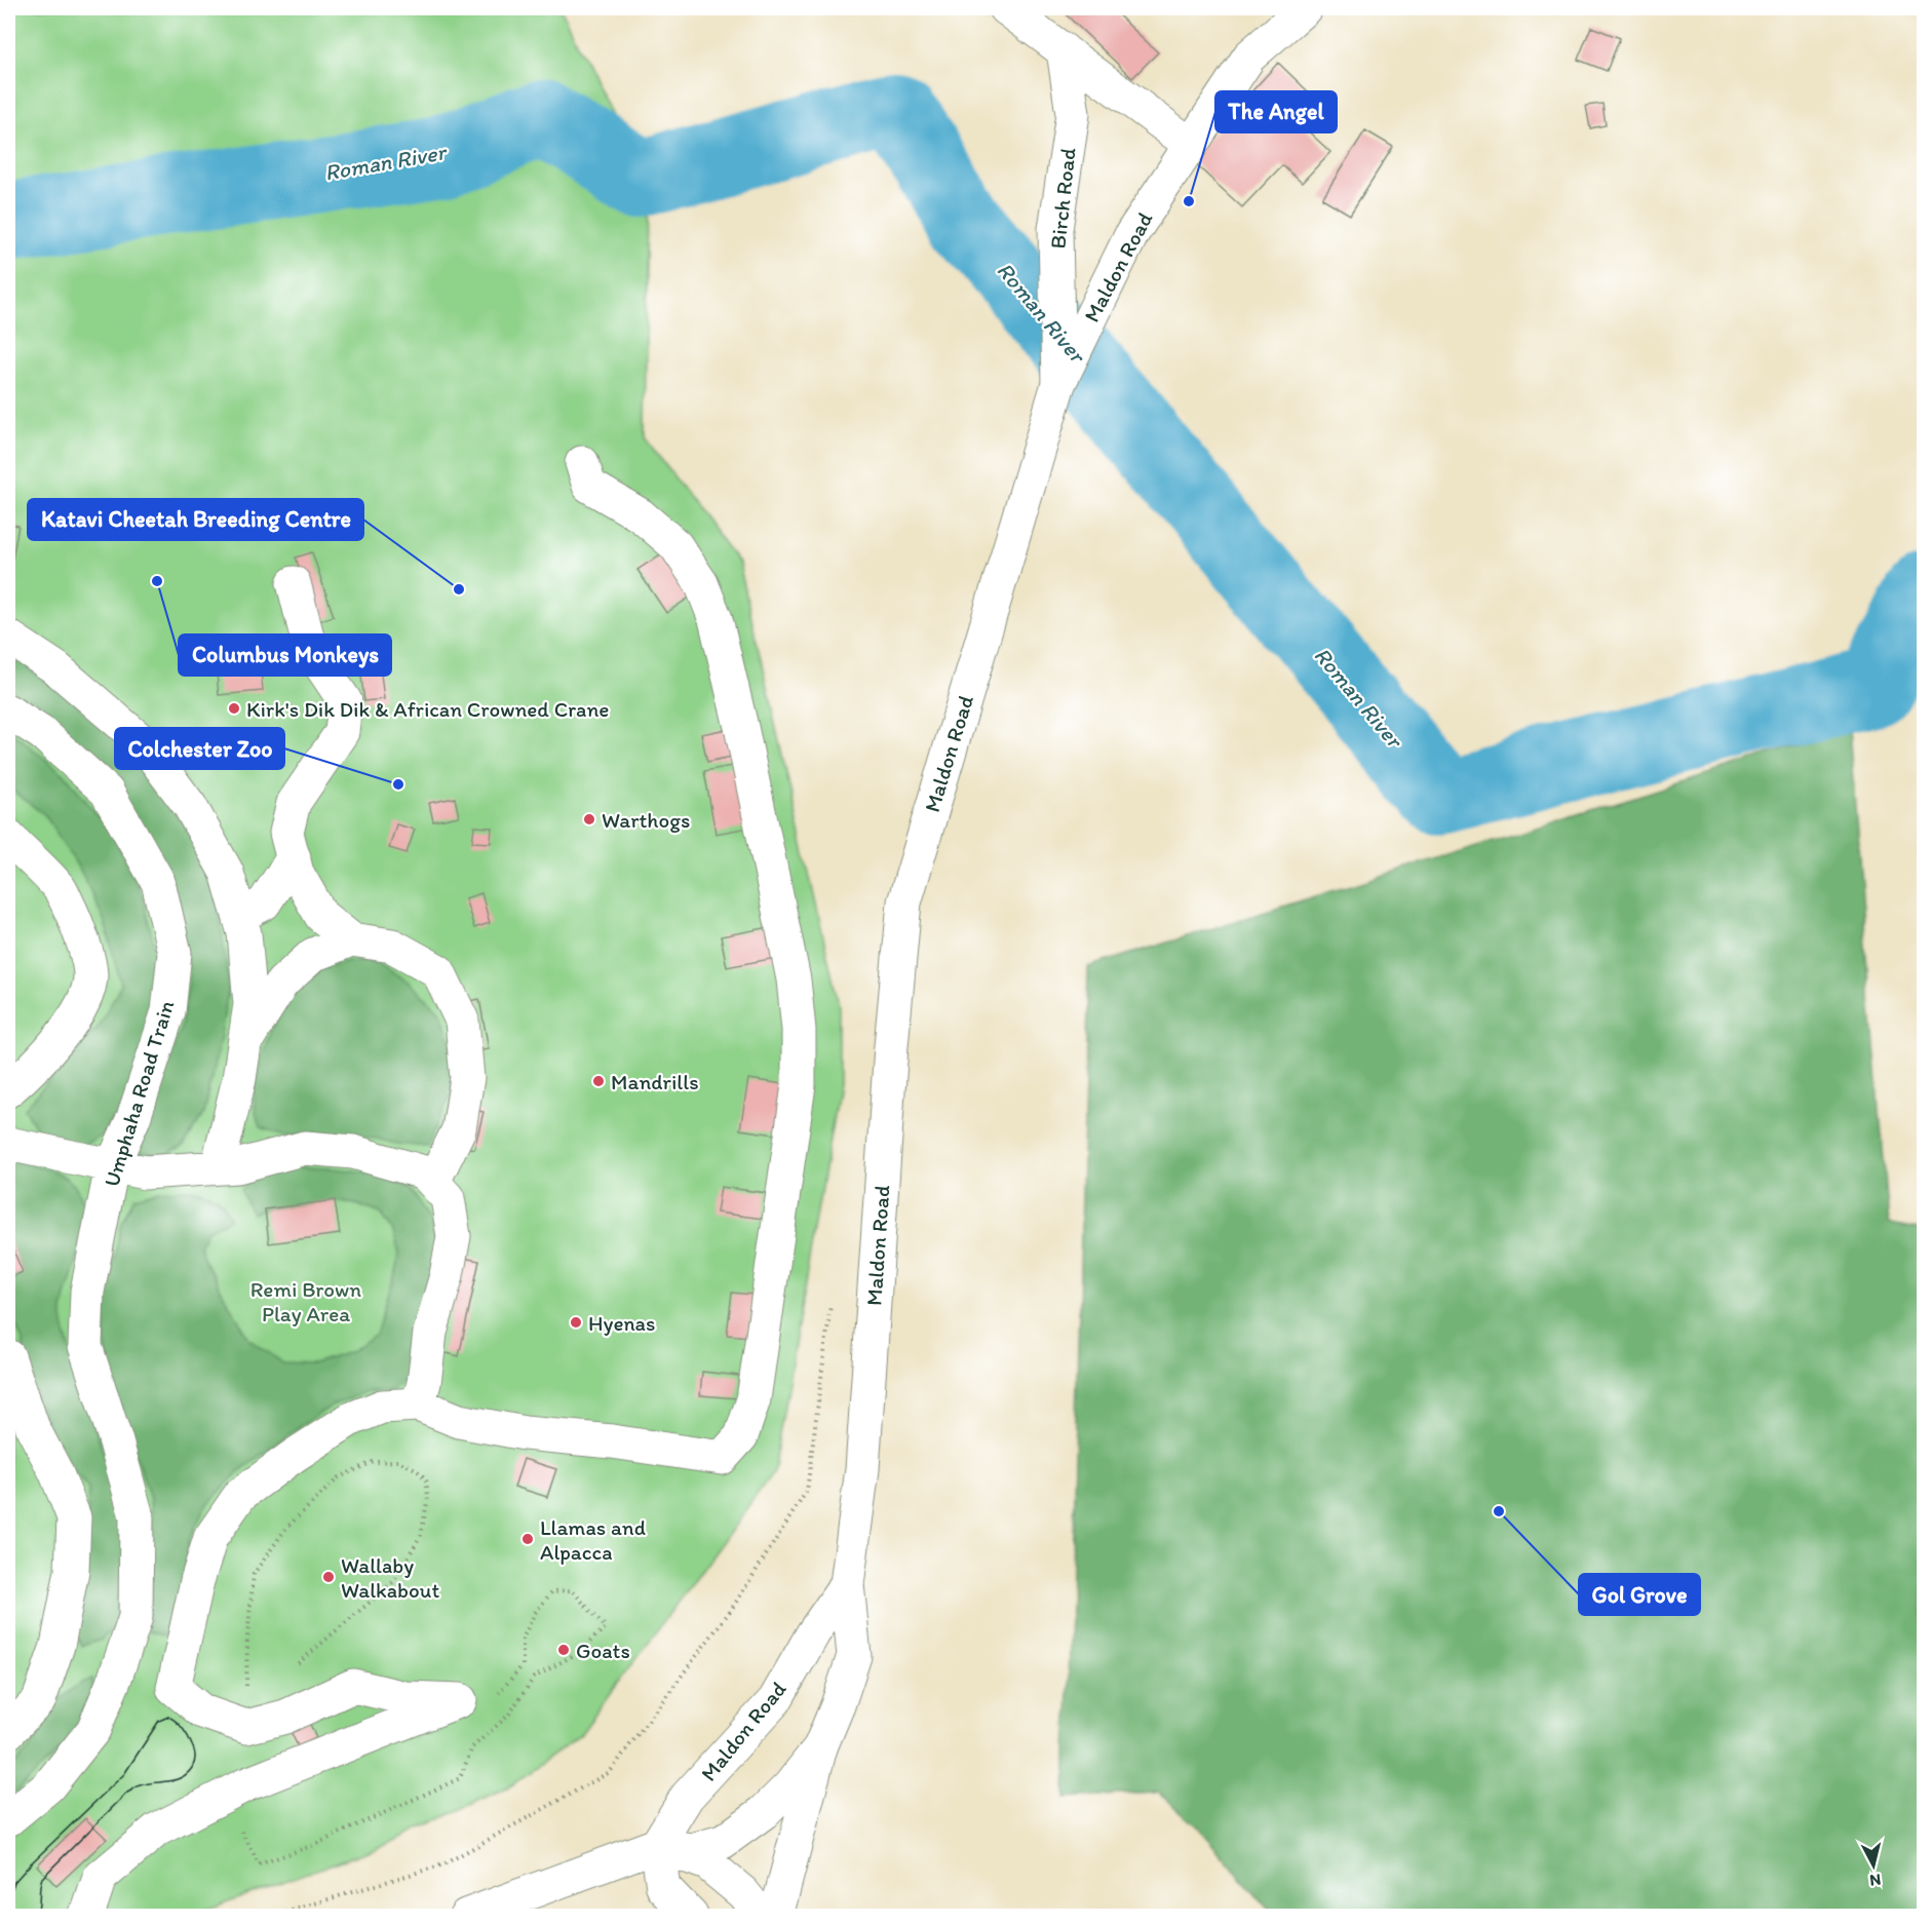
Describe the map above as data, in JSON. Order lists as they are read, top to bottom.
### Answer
{
  "streets": {
    "street": ["Birch Road", "Maldon Road", "Umphaha Road Train"]
  },
  "crossings": [
    ["Birch Road", "Maldon Road"]
  ],
  "water": ["Roman River"],
  "parks": ["Remi Brown Play Area"],
  "places": [
    "The Angel",
    "Columbus Monkeys",
    "Katavi Cheetah Breeding Centre",
    "Kirk's Dik Dik & African Crowned Crane",
    "Colchester Zoo",
    "Warthogs",
    "Mandrills",
    "Hyenas",
    "Gol Grove",
    "Llamas and Alpacca",
    "Wallaby Walkabout",
    "Goats"
  ],
  "north": "bottom"
}
